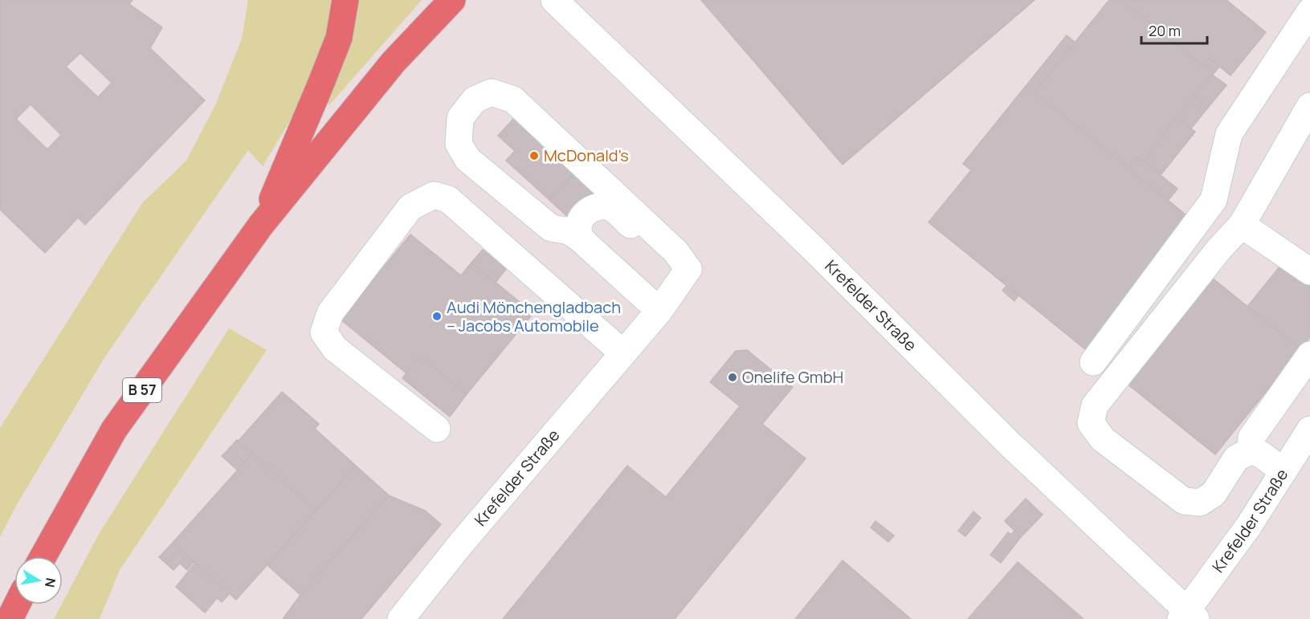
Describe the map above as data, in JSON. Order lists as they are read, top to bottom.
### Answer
{
  "streets": {
    "main road": ["B 57"],
    "street": ["Krefelder Straße"]
  },
  "places": ["McDonald's", "Audi Mönchengladbach – Jacobs Automobile", "Onelife GmbH"],
  "scale_bar": "20 m",
  "north": "right"
}
